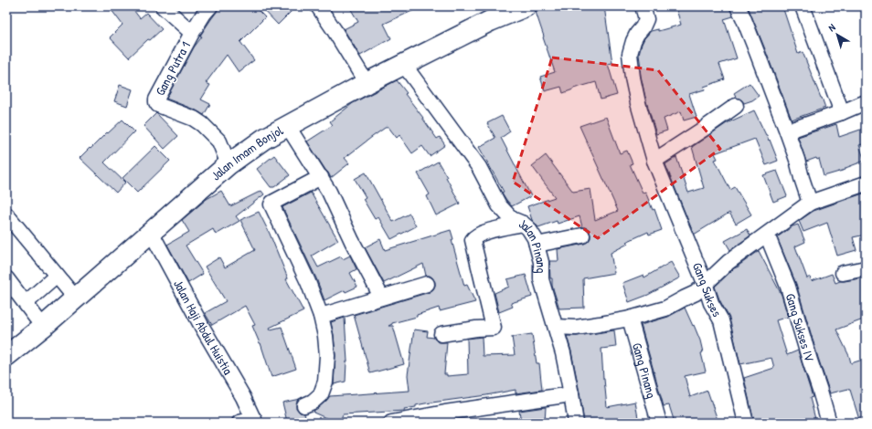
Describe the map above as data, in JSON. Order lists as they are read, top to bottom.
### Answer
{
  "streets": {
    "highway": ["Jalan Imam Bonjol"],
    "street": [
      "Gang Putra 1",
      "Jalan Pinang",
      "Gang Sukses",
      "Jalan Haji Abdul Huistia",
      "Gang Sukses IV",
      "Gang Pinang"
    ]
  },
  "crossings": [
    ["Gang Putra 1", "Jalan Imam Bonjol"],
    ["Jalan Imam Bonjol", "Jalan Pinang"],
    ["Jalan Imam Bonjol", "Jalan Haji Abdul Huistia"]
  ],
  "north": "top left"
}
